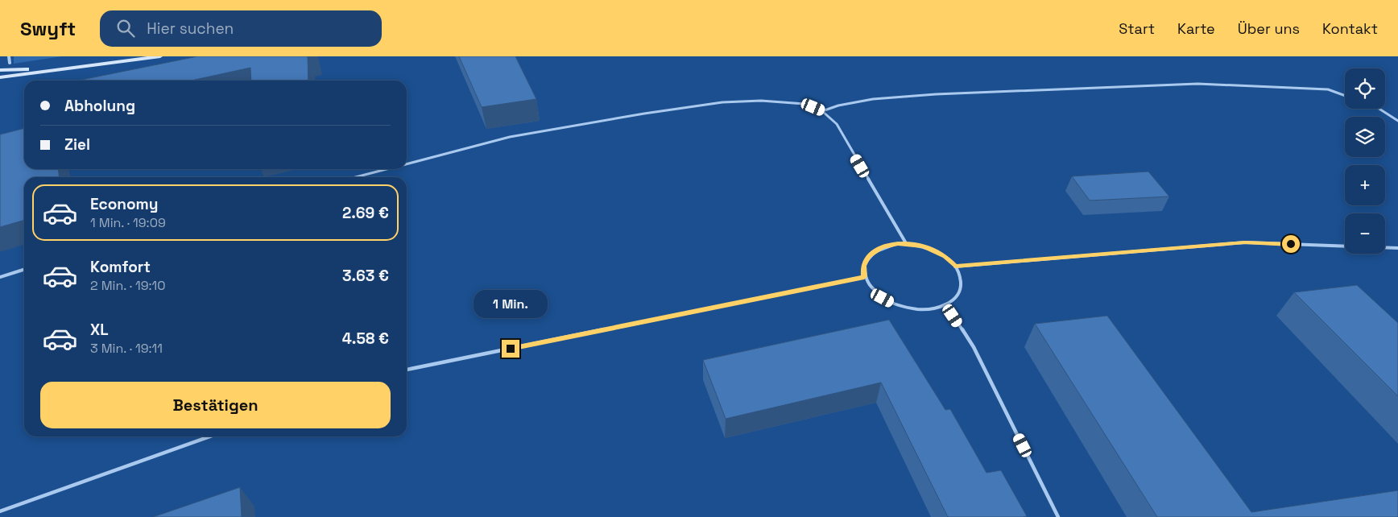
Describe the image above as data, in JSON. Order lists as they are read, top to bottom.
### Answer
{
  "page": {
    "header": "Swyft",
    "search": "Hier suchen",
    "nav": [
      "Start",
      "Karte",
      "Über uns",
      "Kontakt"
    ],
    "map_buttons": ["+", "−"],
    "banner": ["Abholung", "Ziel"],
    "list": [
      {
        "name": "Economy",
        "note": "1 Min. · 19:09",
        "value": "2.69 €"
      },
      {
        "name": "Komfort",
        "note": "2 Min. · 19:10",
        "value": "3.63 €"
      },
      {
        "name": "XL",
        "note": "3 Min. · 19:11",
        "value": "4.58 €"
      }
    ],
    "bubble": "1 Min.",
    "buttons": "Bestätigen"
  }
}
